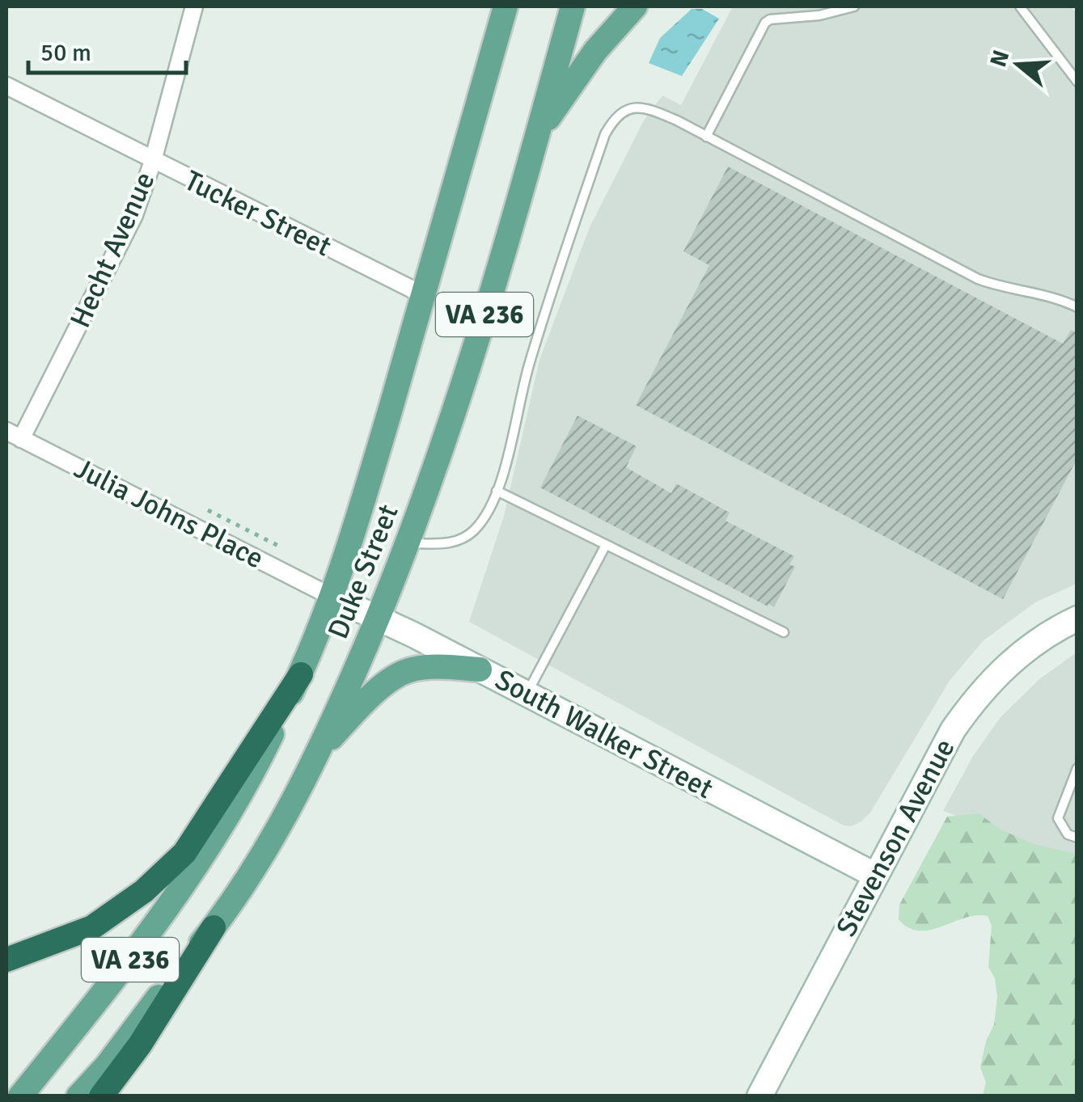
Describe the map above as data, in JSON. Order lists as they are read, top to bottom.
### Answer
{
  "streets": {
    "main road": ["VA 236", "Duke Street"],
    "street": [
      "Tucker Street",
      "Hecht Avenue",
      "Julia Johns Place",
      "South Walker Street",
      "Stevenson Avenue"
    ]
  },
  "crossings": [
    ["Tucker Street", "Hecht Avenue"],
    ["Tucker Street", "Duke Street"],
    ["Hecht Avenue", "Julia Johns Place"],
    ["Julia Johns Place", "Duke Street"],
    ["Julia Johns Place", "South Walker Street"],
    ["Duke Street", "South Walker Street"],
    ["South Walker Street", "Stevenson Avenue"]
  ],
  "scale_bar": "50 m",
  "north": "left"
}
